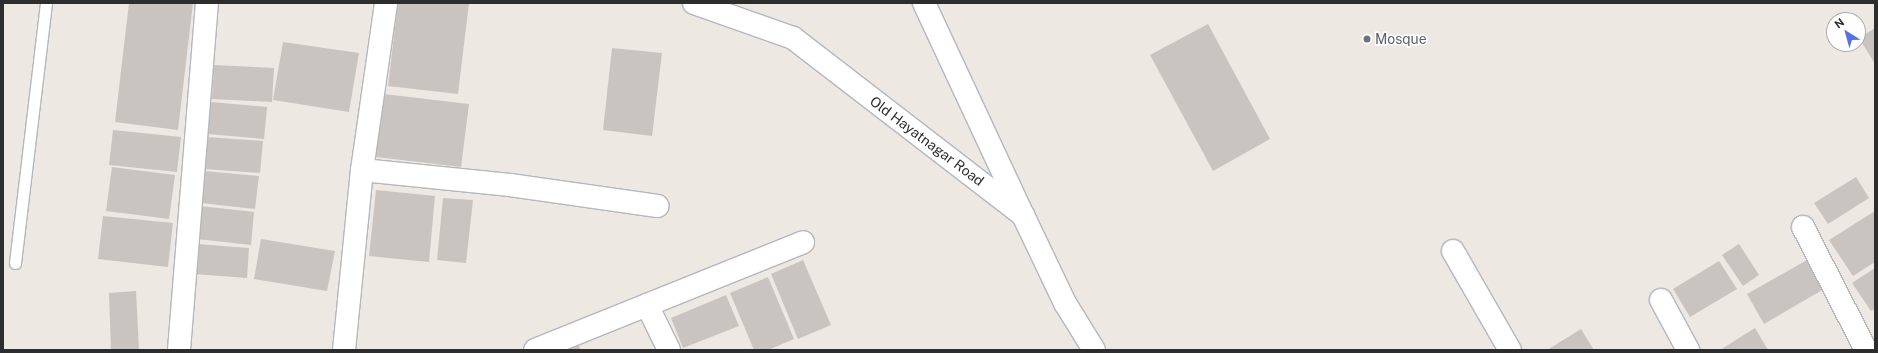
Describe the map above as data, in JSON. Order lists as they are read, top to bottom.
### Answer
{
  "streets": {
    "street": ["Old Hayatnagar Road"]
  },
  "places": ["Mosque"],
  "north": "top left"
}
